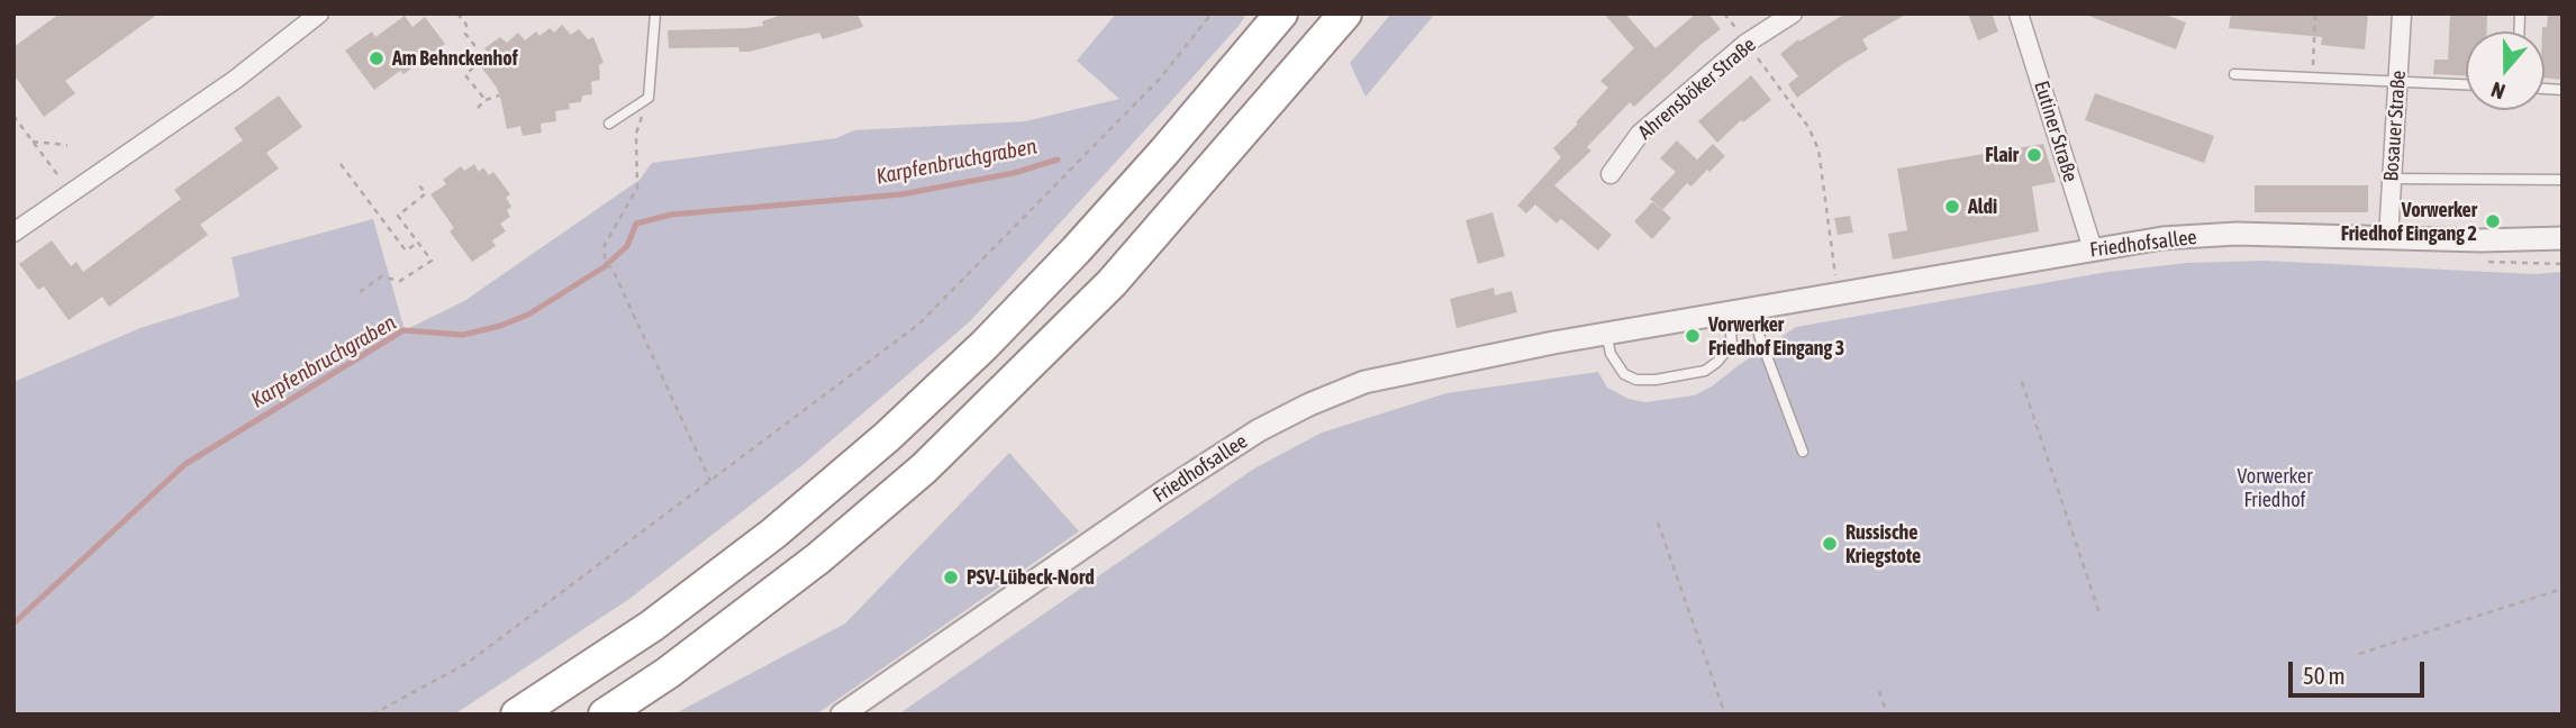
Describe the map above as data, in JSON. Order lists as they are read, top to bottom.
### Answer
{
  "streets": {
    "street": [
      "Ahrensböker Straße",
      "Bosauer Straße",
      "Eutiner Straße",
      "Friedhofsallee"
    ]
  },
  "crossings": [
    ["Bosauer Straße", "Friedhofsallee"],
    ["Eutiner Straße", "Friedhofsallee"]
  ],
  "water": ["Karpfenbruchgraben"],
  "parks": ["Vorwerker Friedhof"],
  "places": [
    "Am Behnckenhof",
    "Flair",
    "Aldi",
    "Vorwerker Friedhof Eingang 2",
    "Vorwerker Friedhof Eingang 3",
    "Russische Kriegstote",
    "PSV-Lübeck-Nord"
  ],
  "scale_bar": "50 m",
  "north": "bottom"
}
